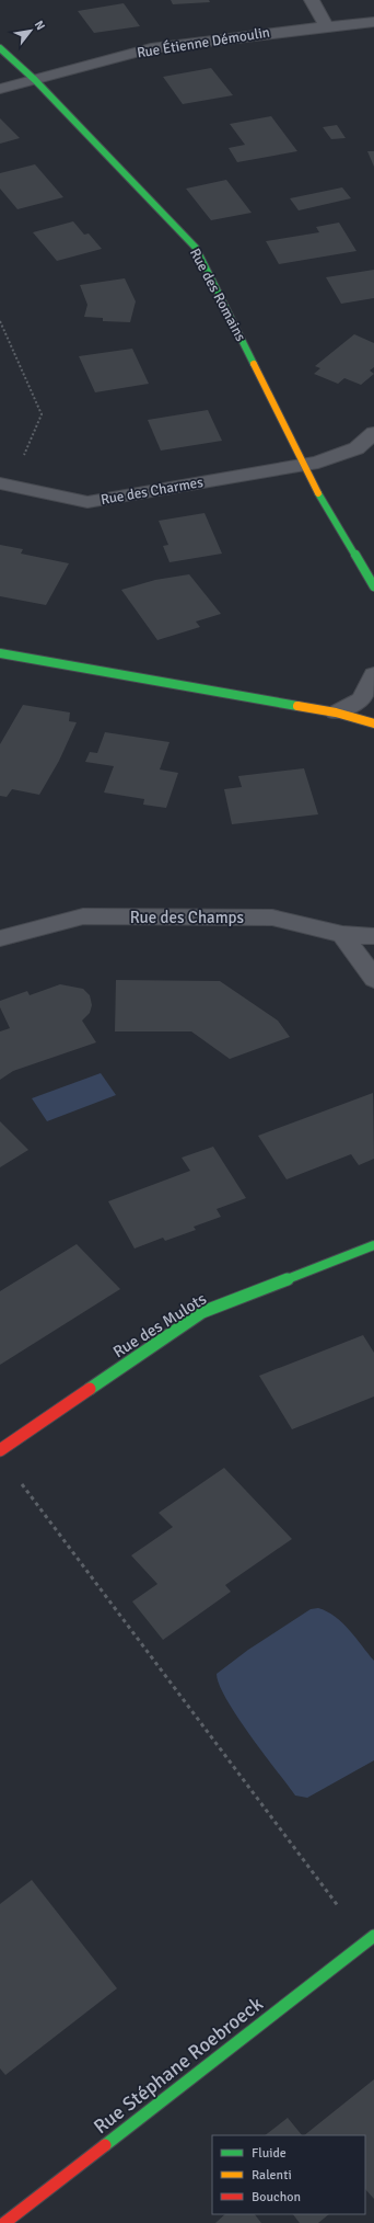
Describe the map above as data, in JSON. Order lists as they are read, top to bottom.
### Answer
{
  "streets": {
    "street": [
      "Rue Étienne Démoulin",
      "Rue des Romains",
      "Rue des Charmes",
      "Rue des Champs",
      "Rue des Mulots",
      "Rue Stéphane Roebroeck"
    ]
  },
  "crossings": [
    ["Rue Étienne Démoulin", "Rue des Romains"],
    ["Rue des Romains", "Rue des Charmes"]
  ],
  "legend": ["Fluide", "Ralenti", "Bouchon"],
  "north": "top right"
}
